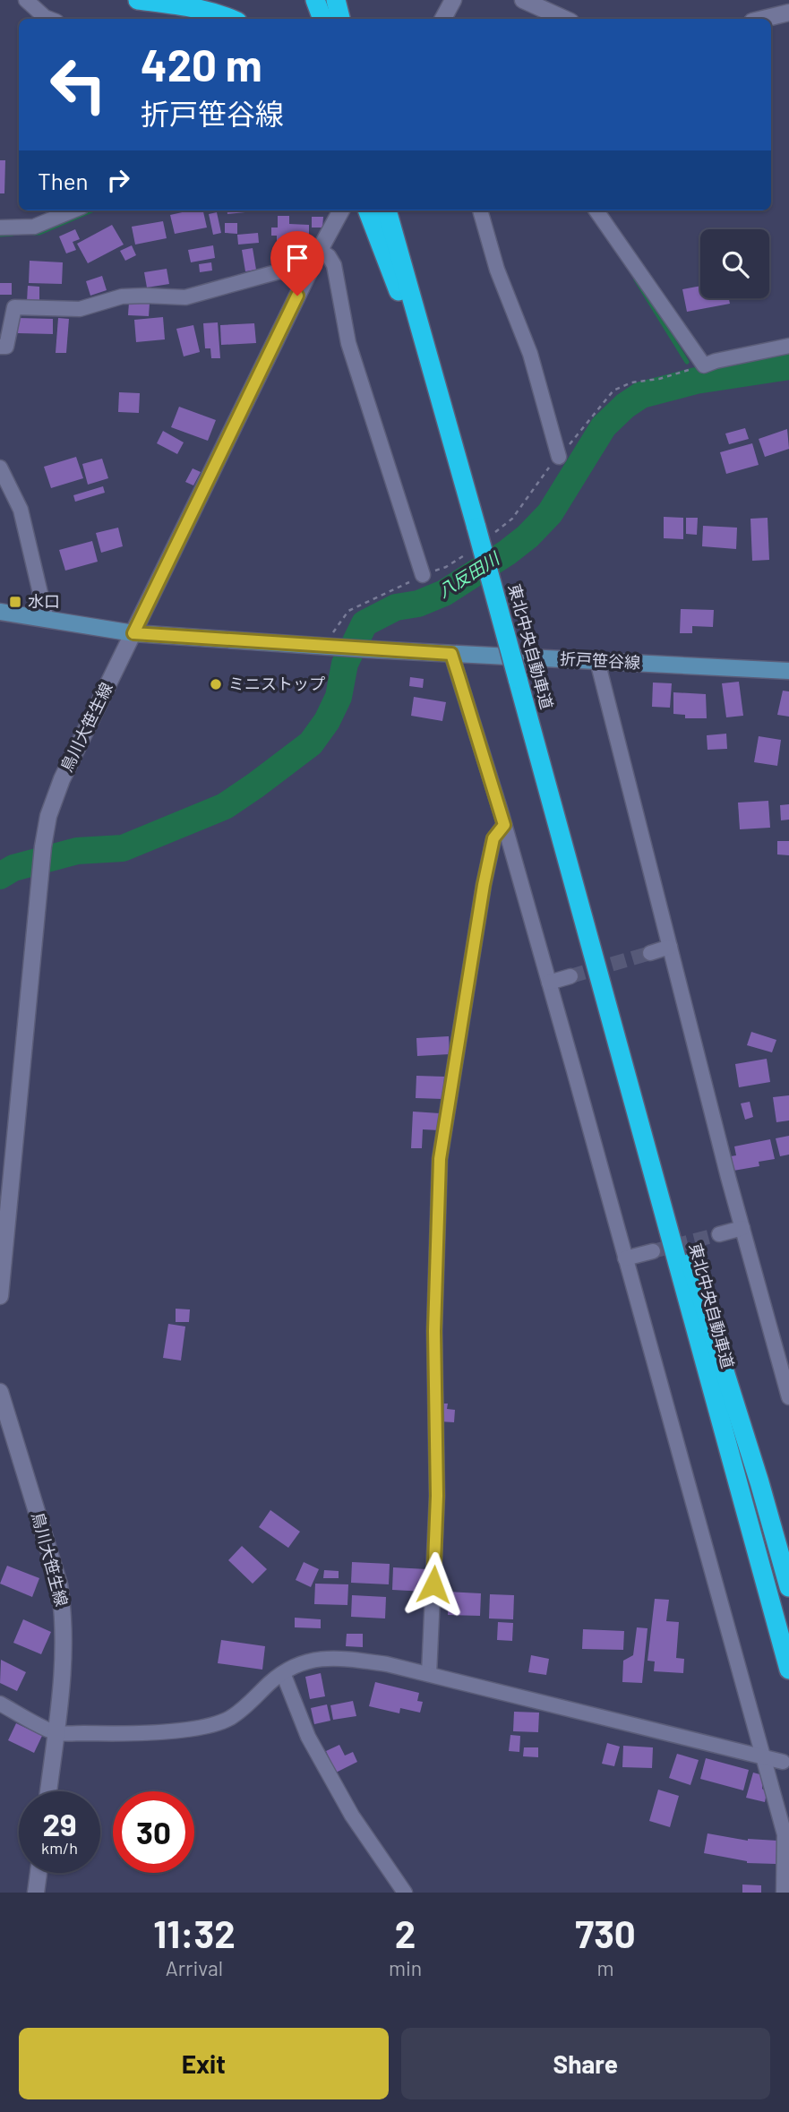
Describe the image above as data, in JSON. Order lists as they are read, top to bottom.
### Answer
{
  "streets": {
    "highway": ["東北中央自動車道"],
    "main road": ["折戸笹谷線"],
    "street": ["鳥川大笹生線"]
  },
  "crossings": [
    ["折戸笹谷線", "鳥川大笹生線"]
  ],
  "water": ["八反田川"],
  "places": {
    "transit": ["水口"],
    "other": ["ミニストップ"]
  },
  "page": {
    "turn": ["420 m", "折戸笹谷線"],
    "then": "Then",
    "speed": "29 km/h",
    "limit": "30",
    "eta": [
      "11:32",
      "Arrival",
      "2",
      "min",
      "730",
      "m"
    ],
    "buttons": ["Exit", "Share"]
  }
}
